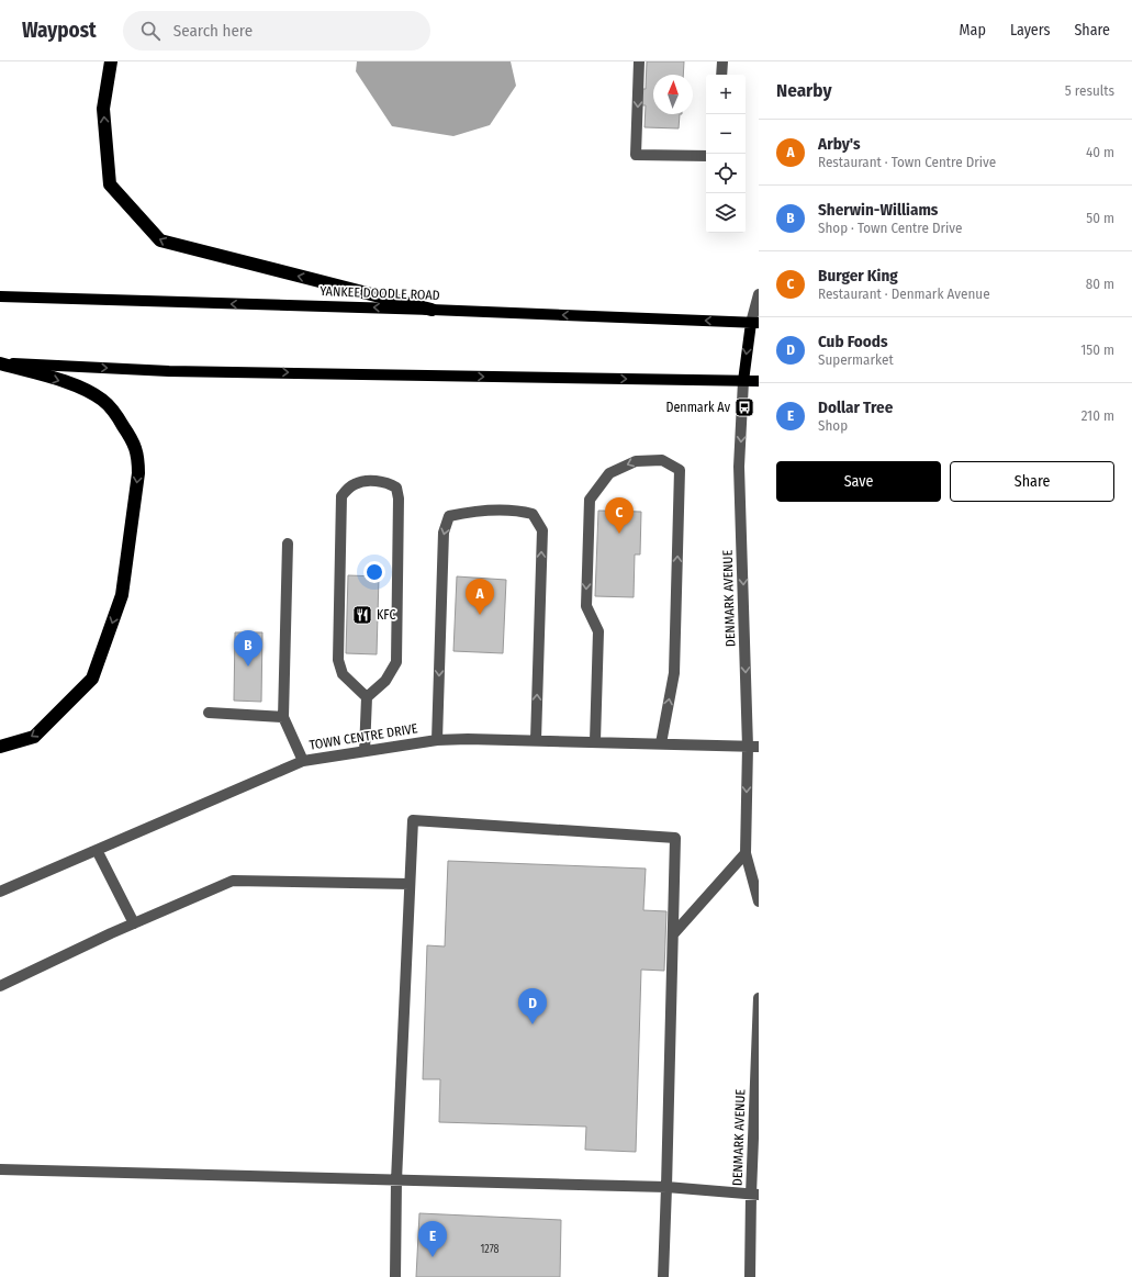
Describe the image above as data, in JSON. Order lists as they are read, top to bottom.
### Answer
{
  "streets": {
    "main road": ["YANKEE DOODLE ROAD", "DENMARK AVENUE"],
    "street": ["TOWN CENTRE DRIVE"]
  },
  "crossings": [
    ["YANKEE DOODLE ROAD", "DENMARK AVENUE"],
    ["DENMARK AVENUE", "TOWN CENTRE DRIVE"]
  ],
  "one_way": ["DENMARK AVENUE"],
  "places": {
    "bus stop": ["Denmark Av"],
    "restaurant": ["KFC"]
  },
  "house_numbers": ["1278"],
  "north": "top",
  "page": {
    "header": "Waypost",
    "search": "Search here",
    "nav": ["Map", "Layers", "Share"],
    "heading": ["Nearby", "5 results"],
    "map_buttons": ["+", "−"],
    "list": [
      {
        "mark": "A",
        "name": "Arby's",
        "note": "Restaurant · Town Centre Drive",
        "value": "40 m"
      },
      {
        "mark": "B",
        "name": "Sherwin-Williams",
        "note": "Shop · Town Centre Drive",
        "value": "50 m"
      },
      {
        "mark": "C",
        "name": "Burger King",
        "note": "Restaurant · Denmark Avenue",
        "value": "80 m"
      },
      {
        "mark": "D",
        "name": "Cub Foods",
        "note": "Supermarket",
        "value": "150 m"
      },
      {
        "mark": "E",
        "name": "Dollar Tree",
        "note": "Shop",
        "value": "210 m"
      }
    ],
    "buttons": ["Save", "Share"],
    "pins": [
      "C",
      "A",
      "B",
      "D",
      "E"
    ]
  }
}
